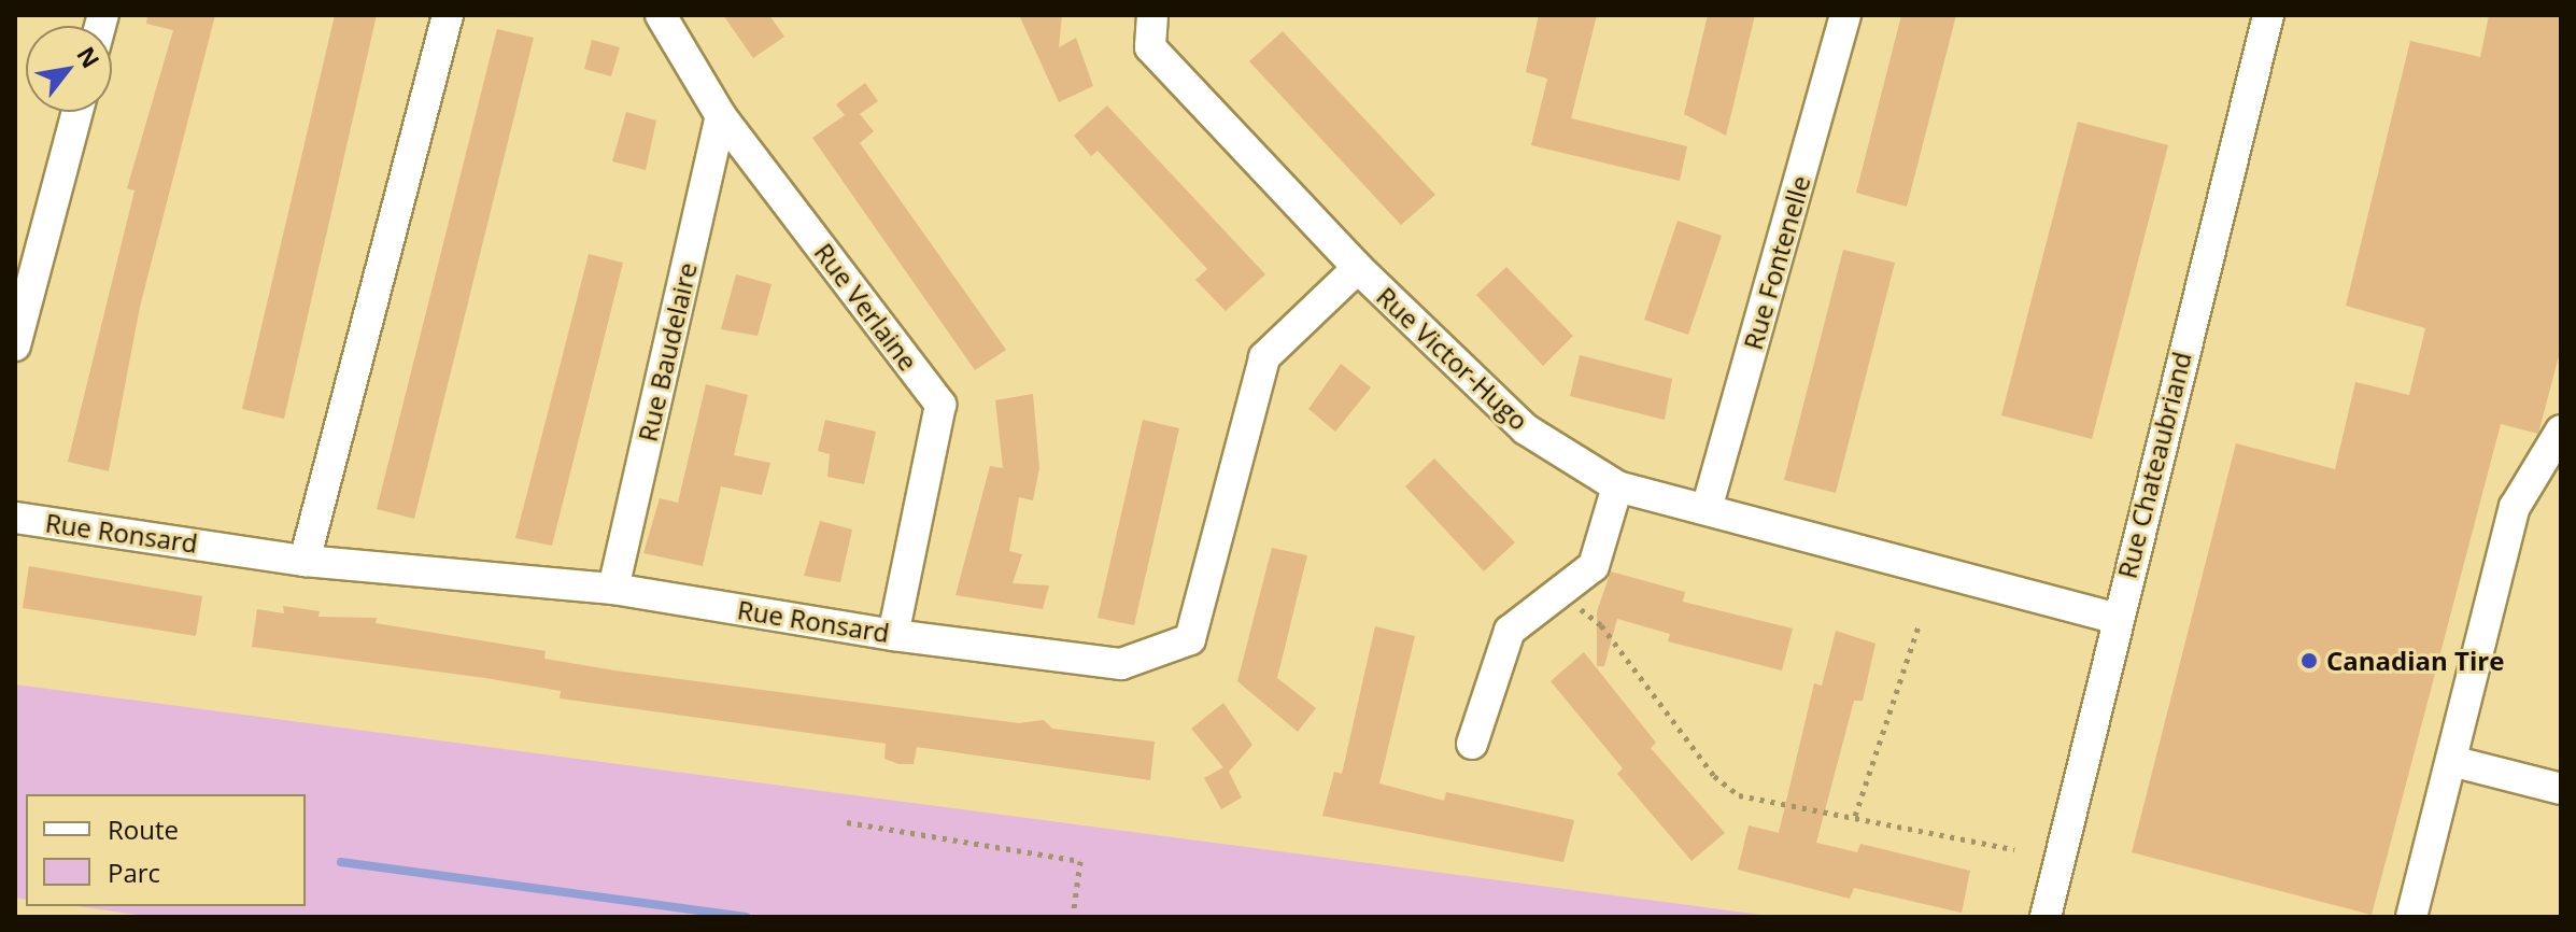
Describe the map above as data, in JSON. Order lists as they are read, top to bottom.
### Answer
{
  "streets": {
    "street": [
      "Rue Fontenelle",
      "Rue Verlaine",
      "Rue Baudelaire",
      "Rue Victor-Hugo",
      "Rue Chateaubriand",
      "Rue Ronsard"
    ]
  },
  "crossings": [
    ["Rue Fontenelle", "Rue Victor-Hugo"],
    ["Rue Verlaine", "Rue Baudelaire"],
    ["Rue Verlaine", "Rue Ronsard"],
    ["Rue Baudelaire", "Rue Ronsard"],
    ["Rue Victor-Hugo", "Rue Chateaubriand"],
    ["Rue Victor-Hugo", "Rue Ronsard"]
  ],
  "places": ["Canadian Tire"],
  "legend": ["Route", "Parc"],
  "north": "top right"
}
